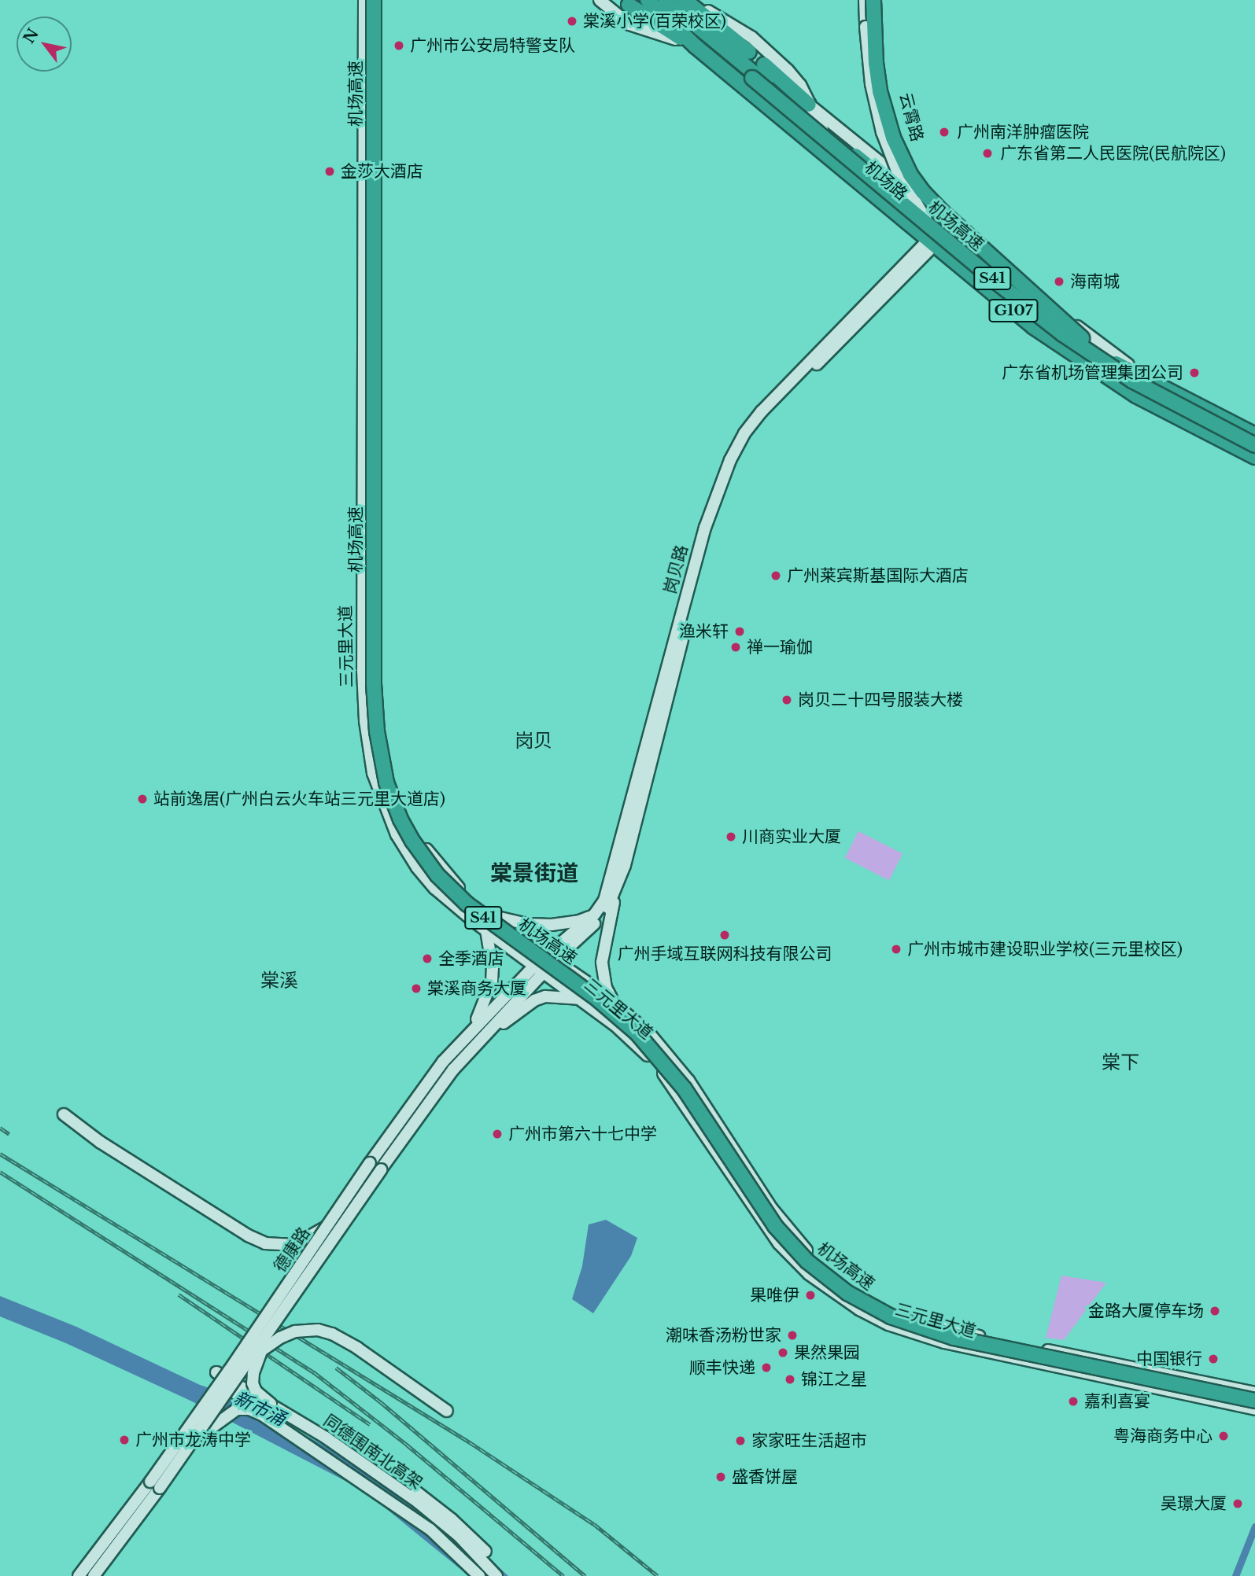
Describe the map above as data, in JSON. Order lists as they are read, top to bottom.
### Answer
{
  "streets": {
    "highway": [
      "机场高速",
      "机场路",
      "S41",
      "G107"
    ],
    "main road": [
      "云霄路",
      "岗贝路",
      "三元里大道",
      "德康路",
      "同德围南北高架"
    ]
  },
  "crossings": [
    ["云霄路", "机场路"],
    ["机场路", "岗贝路"],
    ["岗贝路", "三元里大道"],
    ["岗贝路", "德康路"],
    ["三元里大道", "德康路"]
  ],
  "districts": [
    "岗贝",
    "棠景街道",
    "棠溪",
    "棠下"
  ],
  "water": ["新市涌"],
  "places": [
    "棠溪小学(百荣校区)",
    "广州市公安局特警支队",
    "广州南洋肿瘤医院",
    "广东省第二人民医院(民航院区)",
    "金莎大酒店",
    "海南城",
    "广东省机场管理集团公司",
    "广州莱宾斯基国际大酒店",
    "渔米轩",
    "禅一瑜伽",
    "岗贝二十四号服装大楼",
    "站前逸居(广州白云火车站三元里大道店)",
    "川商实业大厦",
    "广州手域互联网科技有限公司",
    "广州市城市建设职业学校(三元里校区)",
    "全季酒店",
    "棠溪商务大厦",
    "广州市第六十七中学",
    "果唯伊",
    "金路大厦停车场",
    "潮味香汤粉世家",
    "果然果园",
    "中国银行",
    "顺丰快递",
    "锦江之星",
    "嘉利喜宴",
    "粤海商务中心",
    "广州市龙涛中学",
    "家家旺生活超市",
    "盛香饼屋",
    "吴璟大厦"
  ],
  "north": "top left"
}
